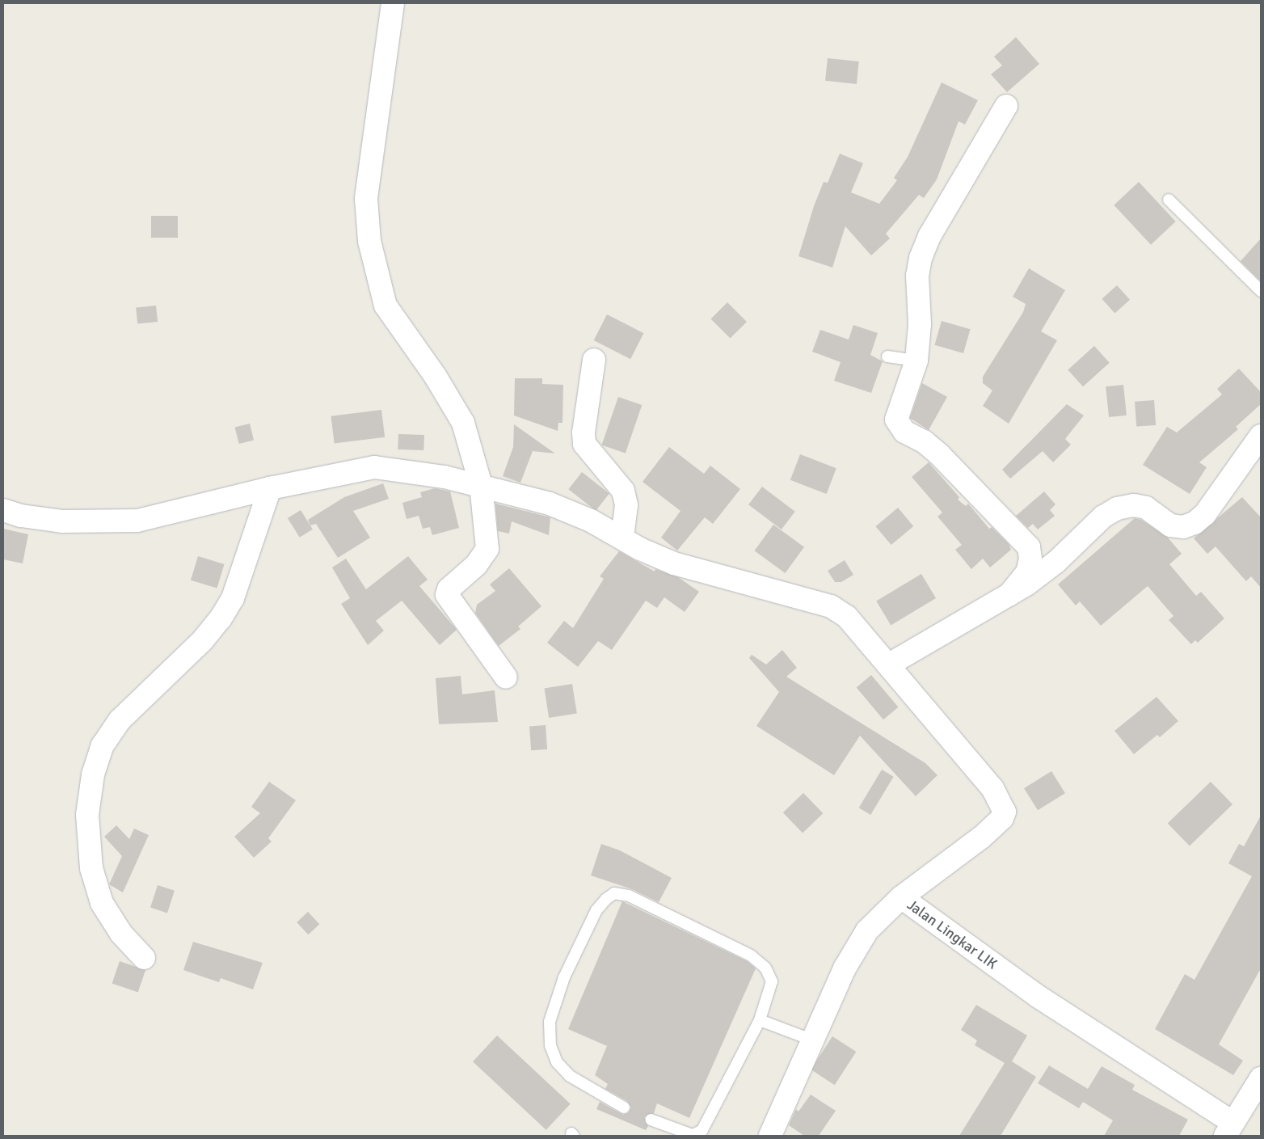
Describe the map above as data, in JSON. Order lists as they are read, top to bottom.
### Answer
{
  "streets": {
    "street": ["Jalan Lingkar LIK"]
  }
}
